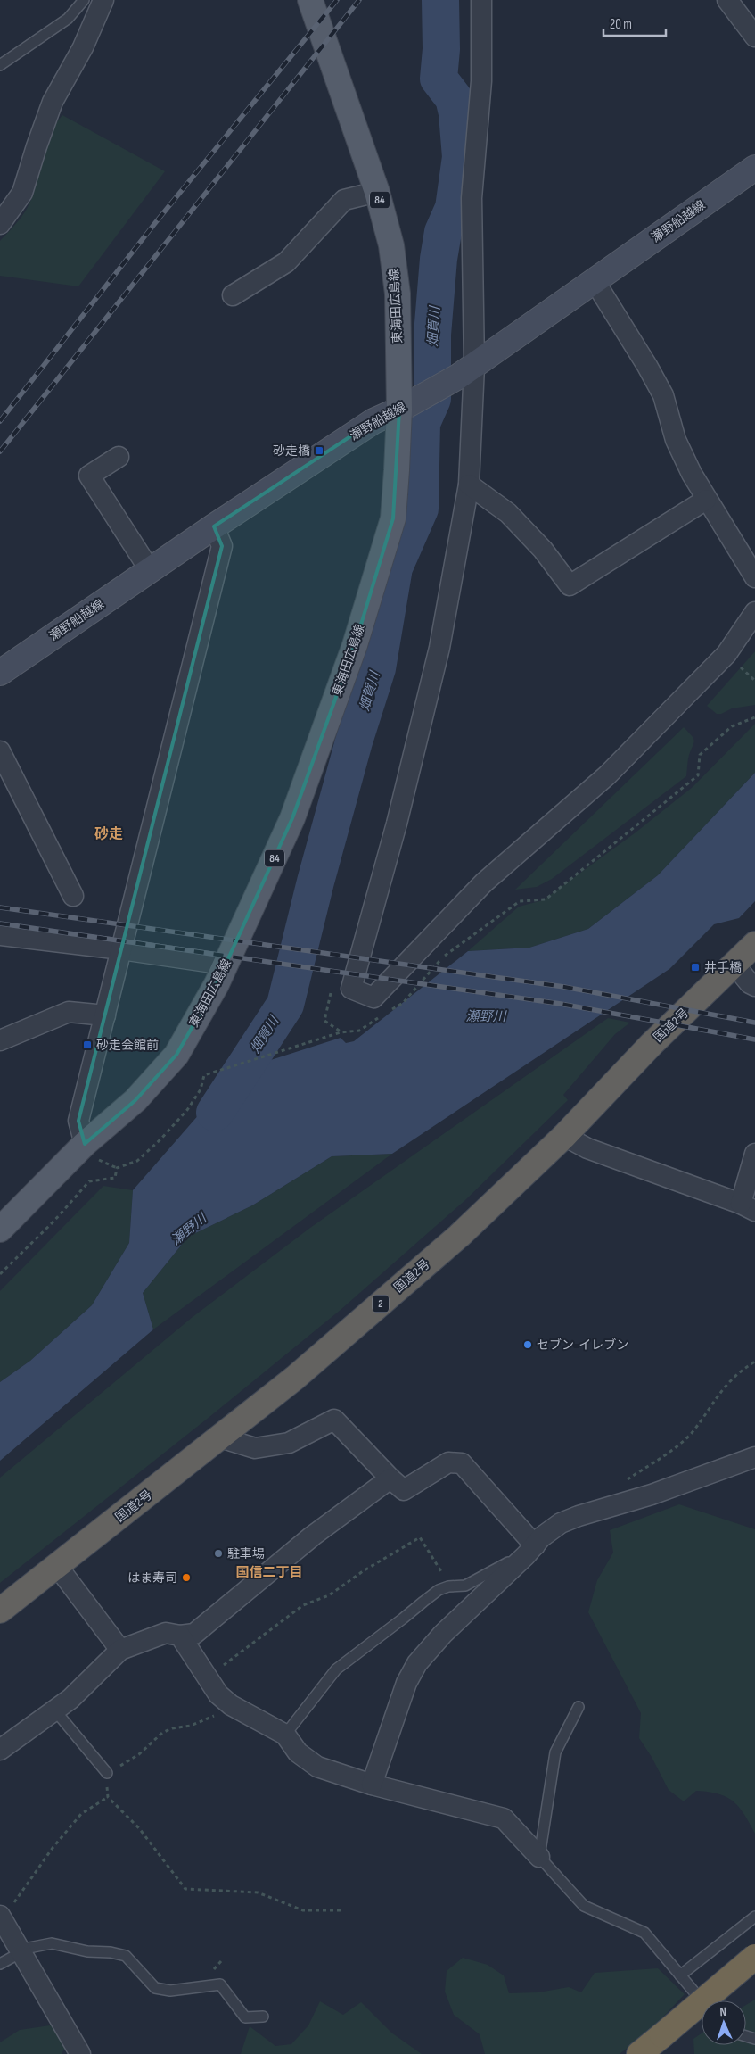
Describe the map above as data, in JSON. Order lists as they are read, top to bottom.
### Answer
{
  "streets": {
    "highway": ["国道2号", "2"],
    "main road": ["84", "瀬野船越線", "東海田広島線"]
  },
  "crossings": [
    ["瀬野船越線", "東海田広島線"]
  ],
  "districts": ["砂走", "国信二丁目"],
  "water": ["畑賀川", "瀬野川"],
  "places": {
    "transit": ["砂走橋", "井手橋", "砂走会館前"],
    "other": ["セブン-イレブン", "駐車場", "はま寿司"]
  },
  "scale_bar": "20 m",
  "north": "top"
}
